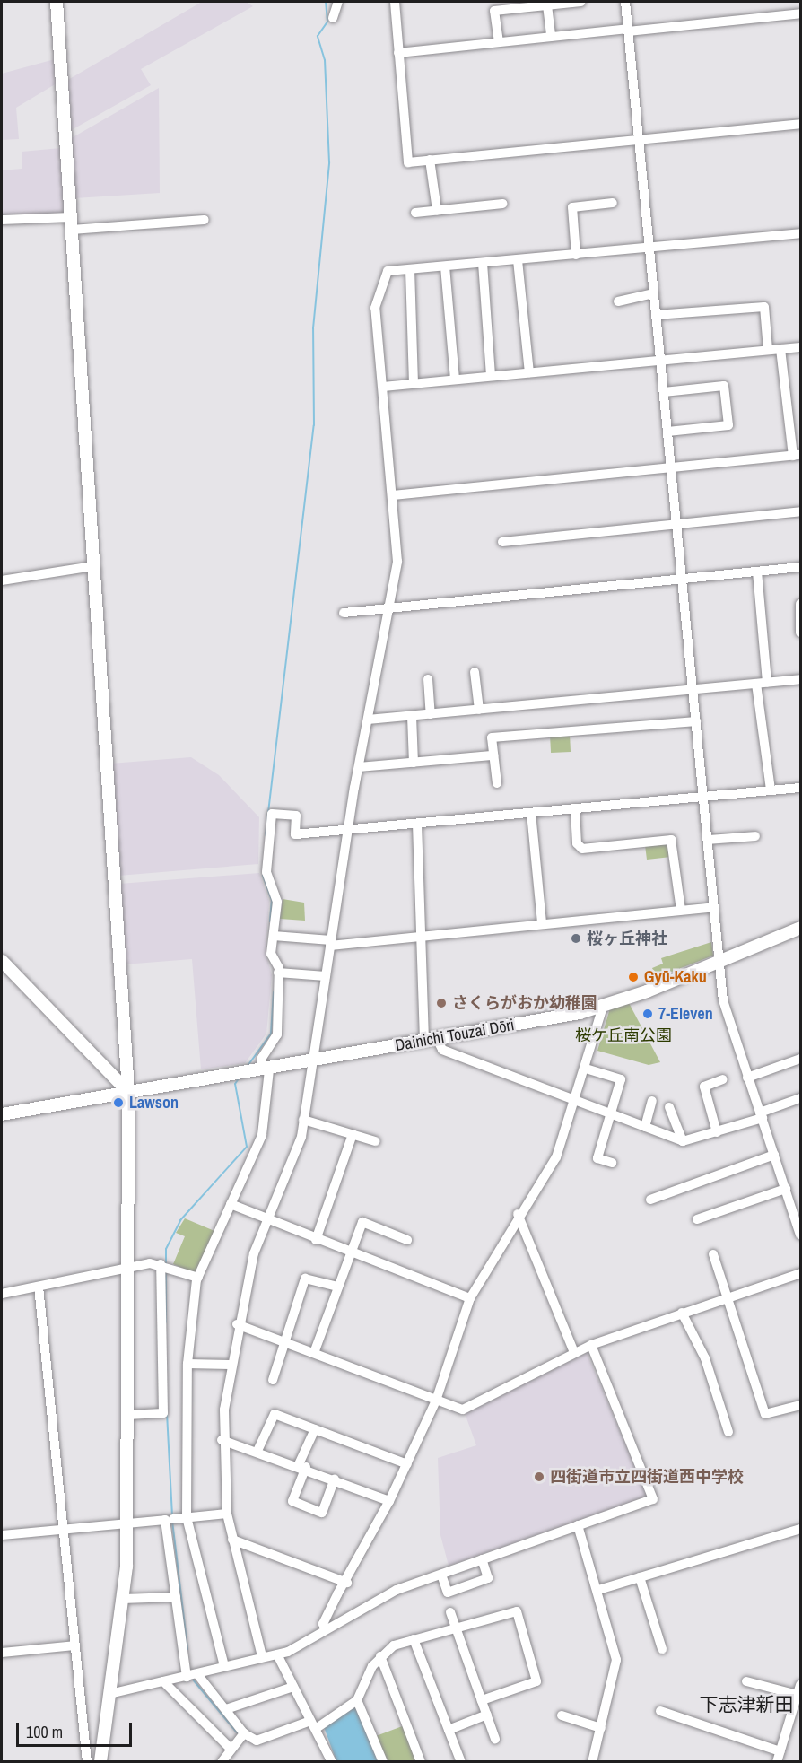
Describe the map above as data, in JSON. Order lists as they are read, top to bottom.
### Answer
{
  "streets": {
    "street": ["Dainichi Touzai Dōri"]
  },
  "districts": ["下志津新田"],
  "parks": ["桜ケ丘南公園"],
  "places": [
    "桜ヶ丘神社",
    "Gyū-Kaku",
    "さくらがおか幼稚園",
    "7-Eleven",
    "Lawson",
    "四街道市立四街道西中学校"
  ],
  "scale_bar": "100 m"
}
